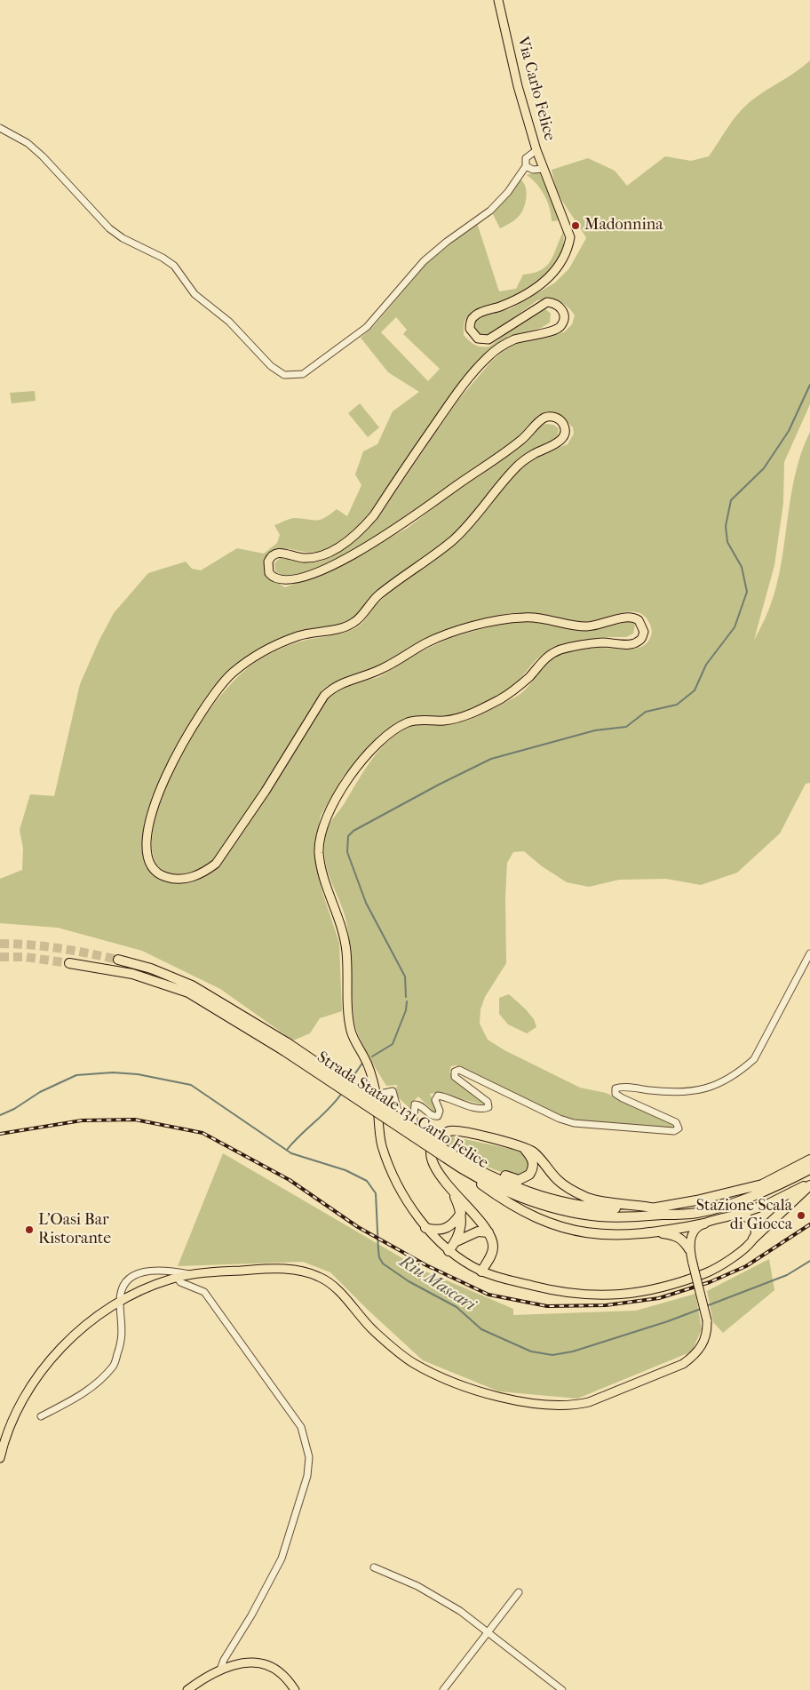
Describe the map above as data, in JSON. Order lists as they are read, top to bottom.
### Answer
{
  "streets": {
    "highway": ["Strada Statale 131 Carlo Felice"],
    "main road": ["Via Carlo Felice"]
  },
  "water": ["Riu Mascari"],
  "places": ["Madonnina", "Stazione Scala di Giocca", "L'Oasi Bar Ristorante"]
}
